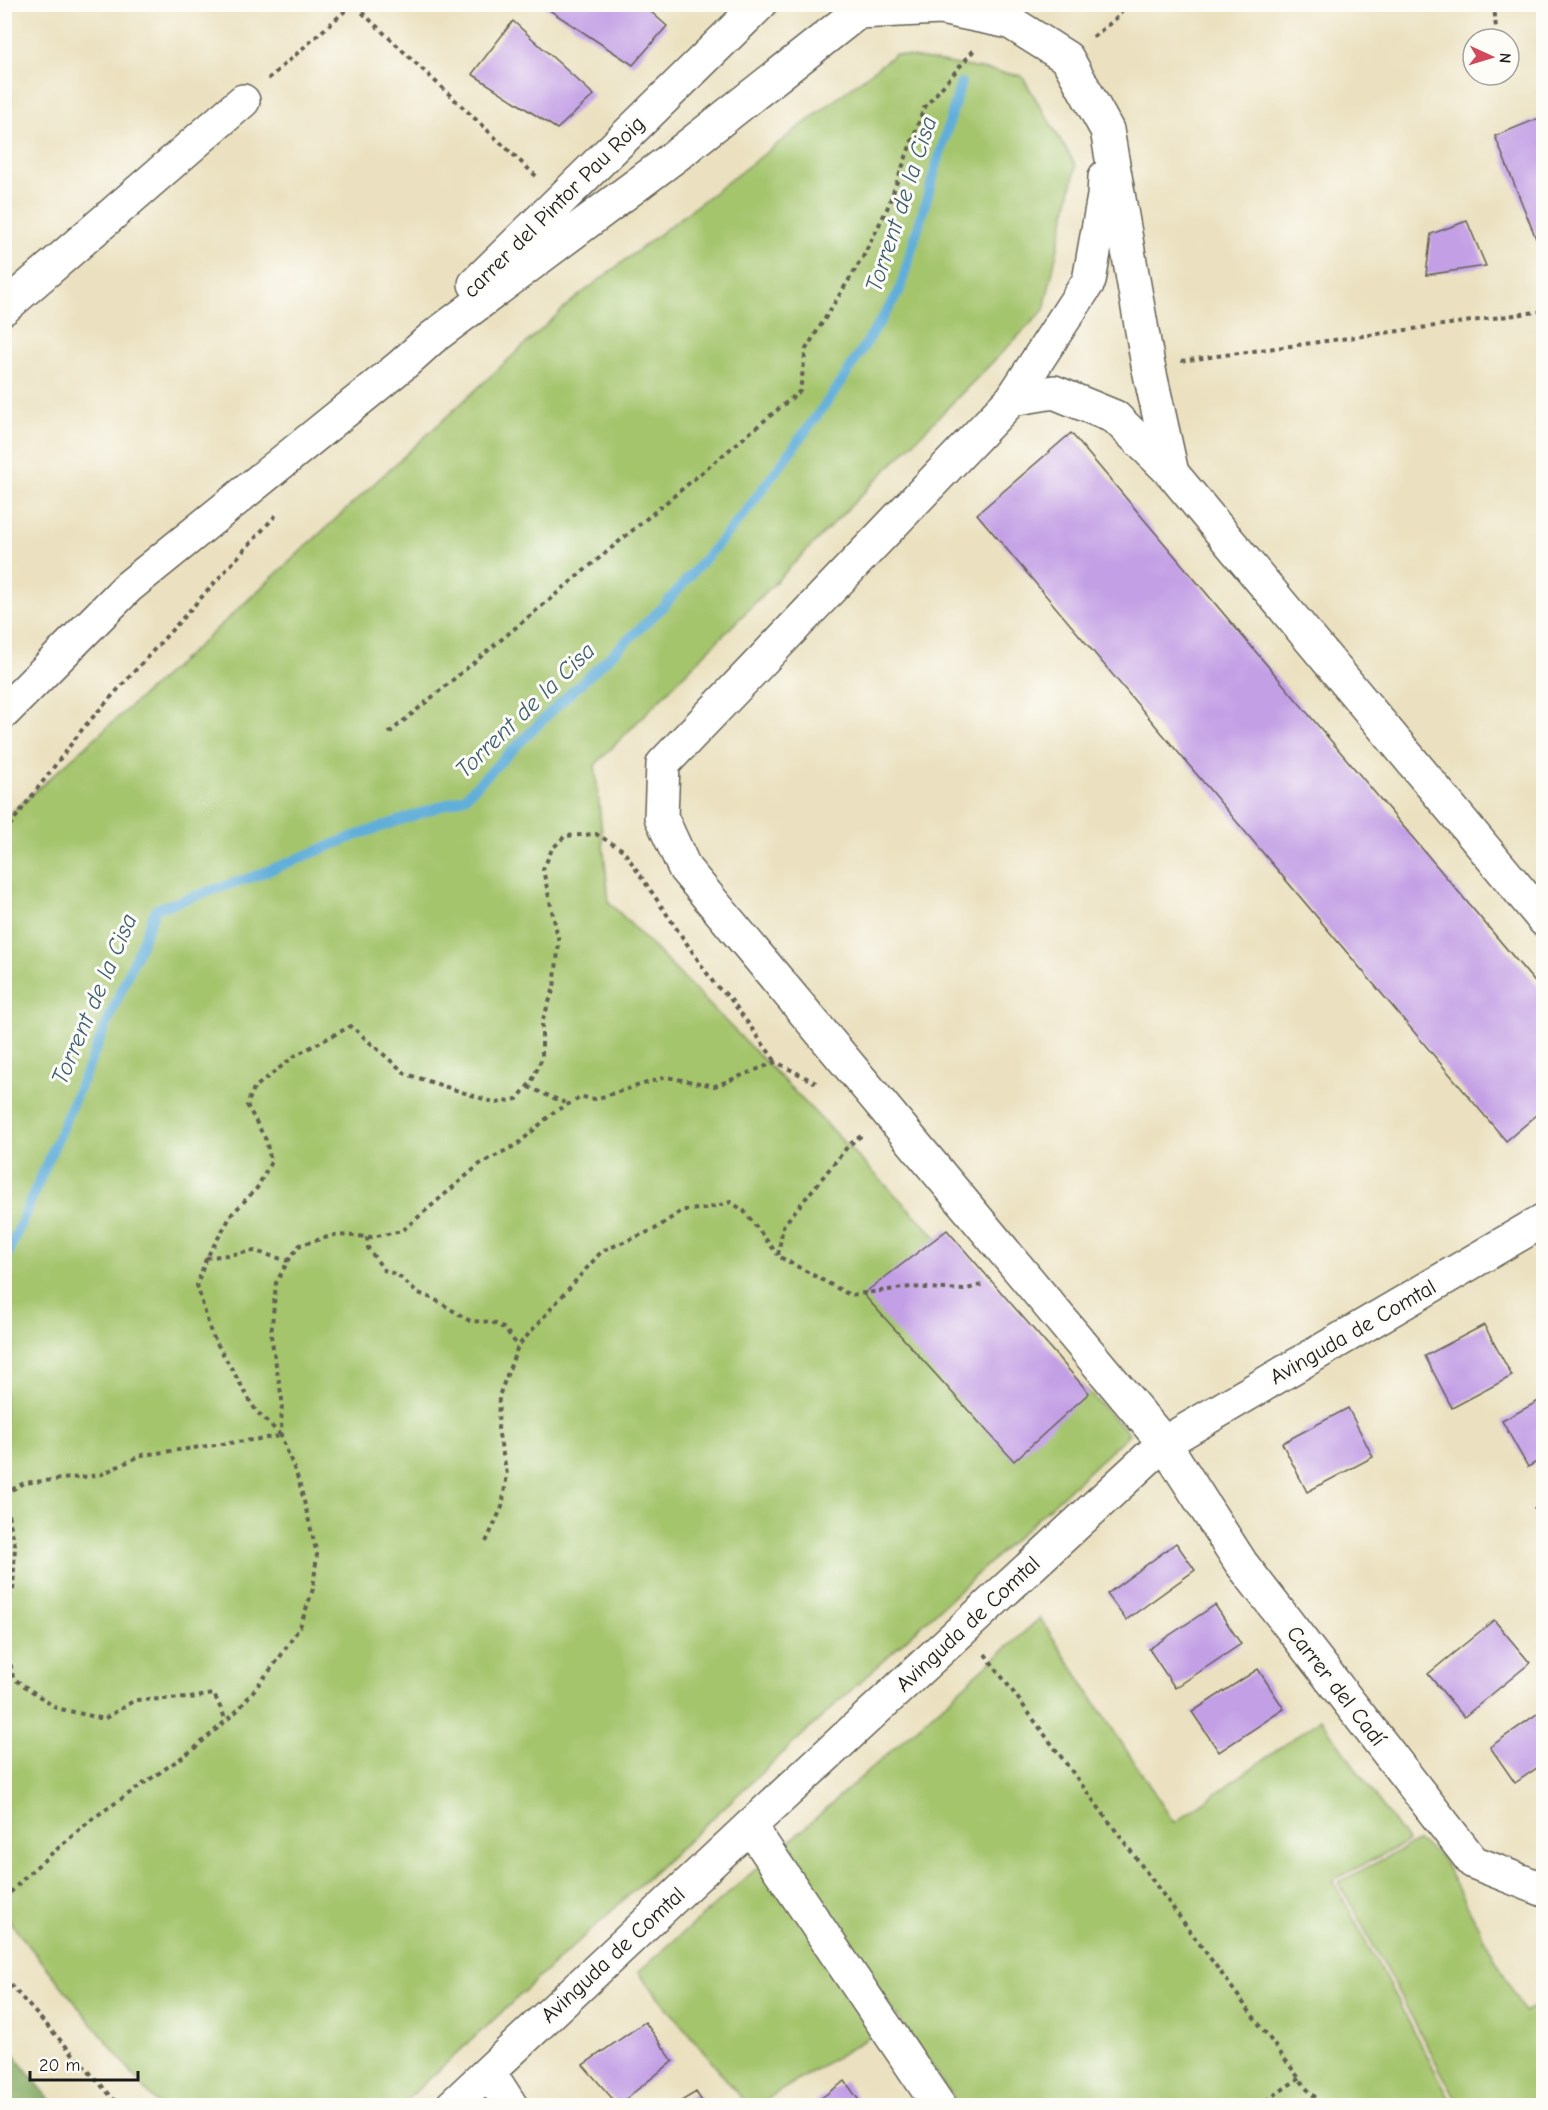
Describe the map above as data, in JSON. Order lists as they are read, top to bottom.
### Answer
{
  "streets": {
    "street": ["carrer del Pintor Pau Roig", "Avinguda de Comtal", "Carrer del Cadí"]
  },
  "crossings": [
    ["Avinguda de Comtal", "Carrer del Cadí"]
  ],
  "water": ["Torrent de la Cisa"],
  "scale_bar": "20 m",
  "north": "right"
}
